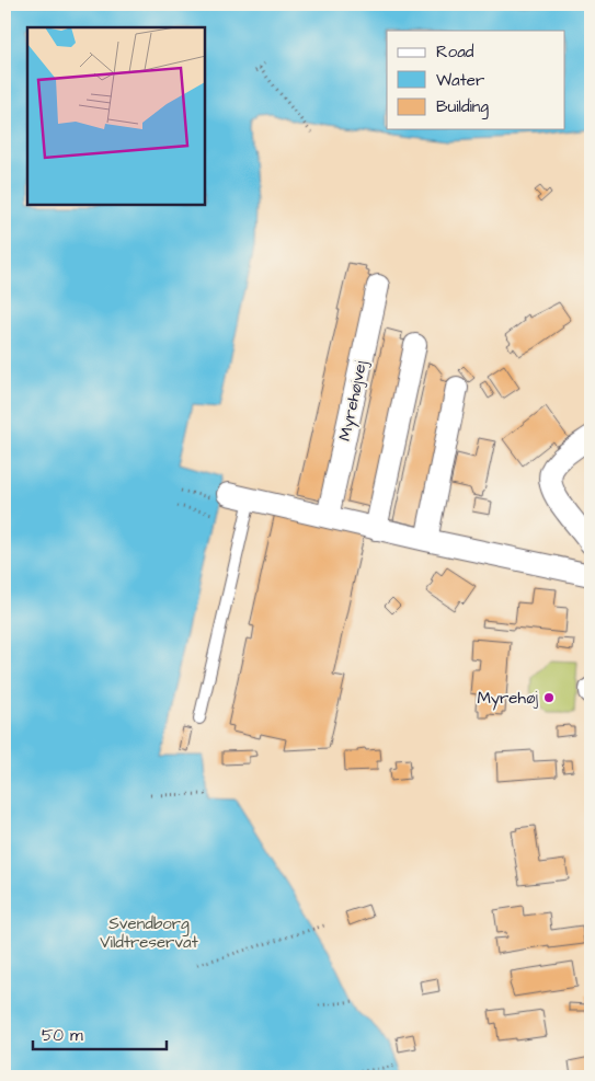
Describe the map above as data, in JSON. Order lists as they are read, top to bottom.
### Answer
{
  "streets": {
    "street": ["Myrehøjvej"]
  },
  "parks": ["Svendborg Vildtreservat"],
  "places": ["Myrehøj"],
  "legend": ["Road", "Water", "Building"],
  "scale_bar": "50 m"
}
